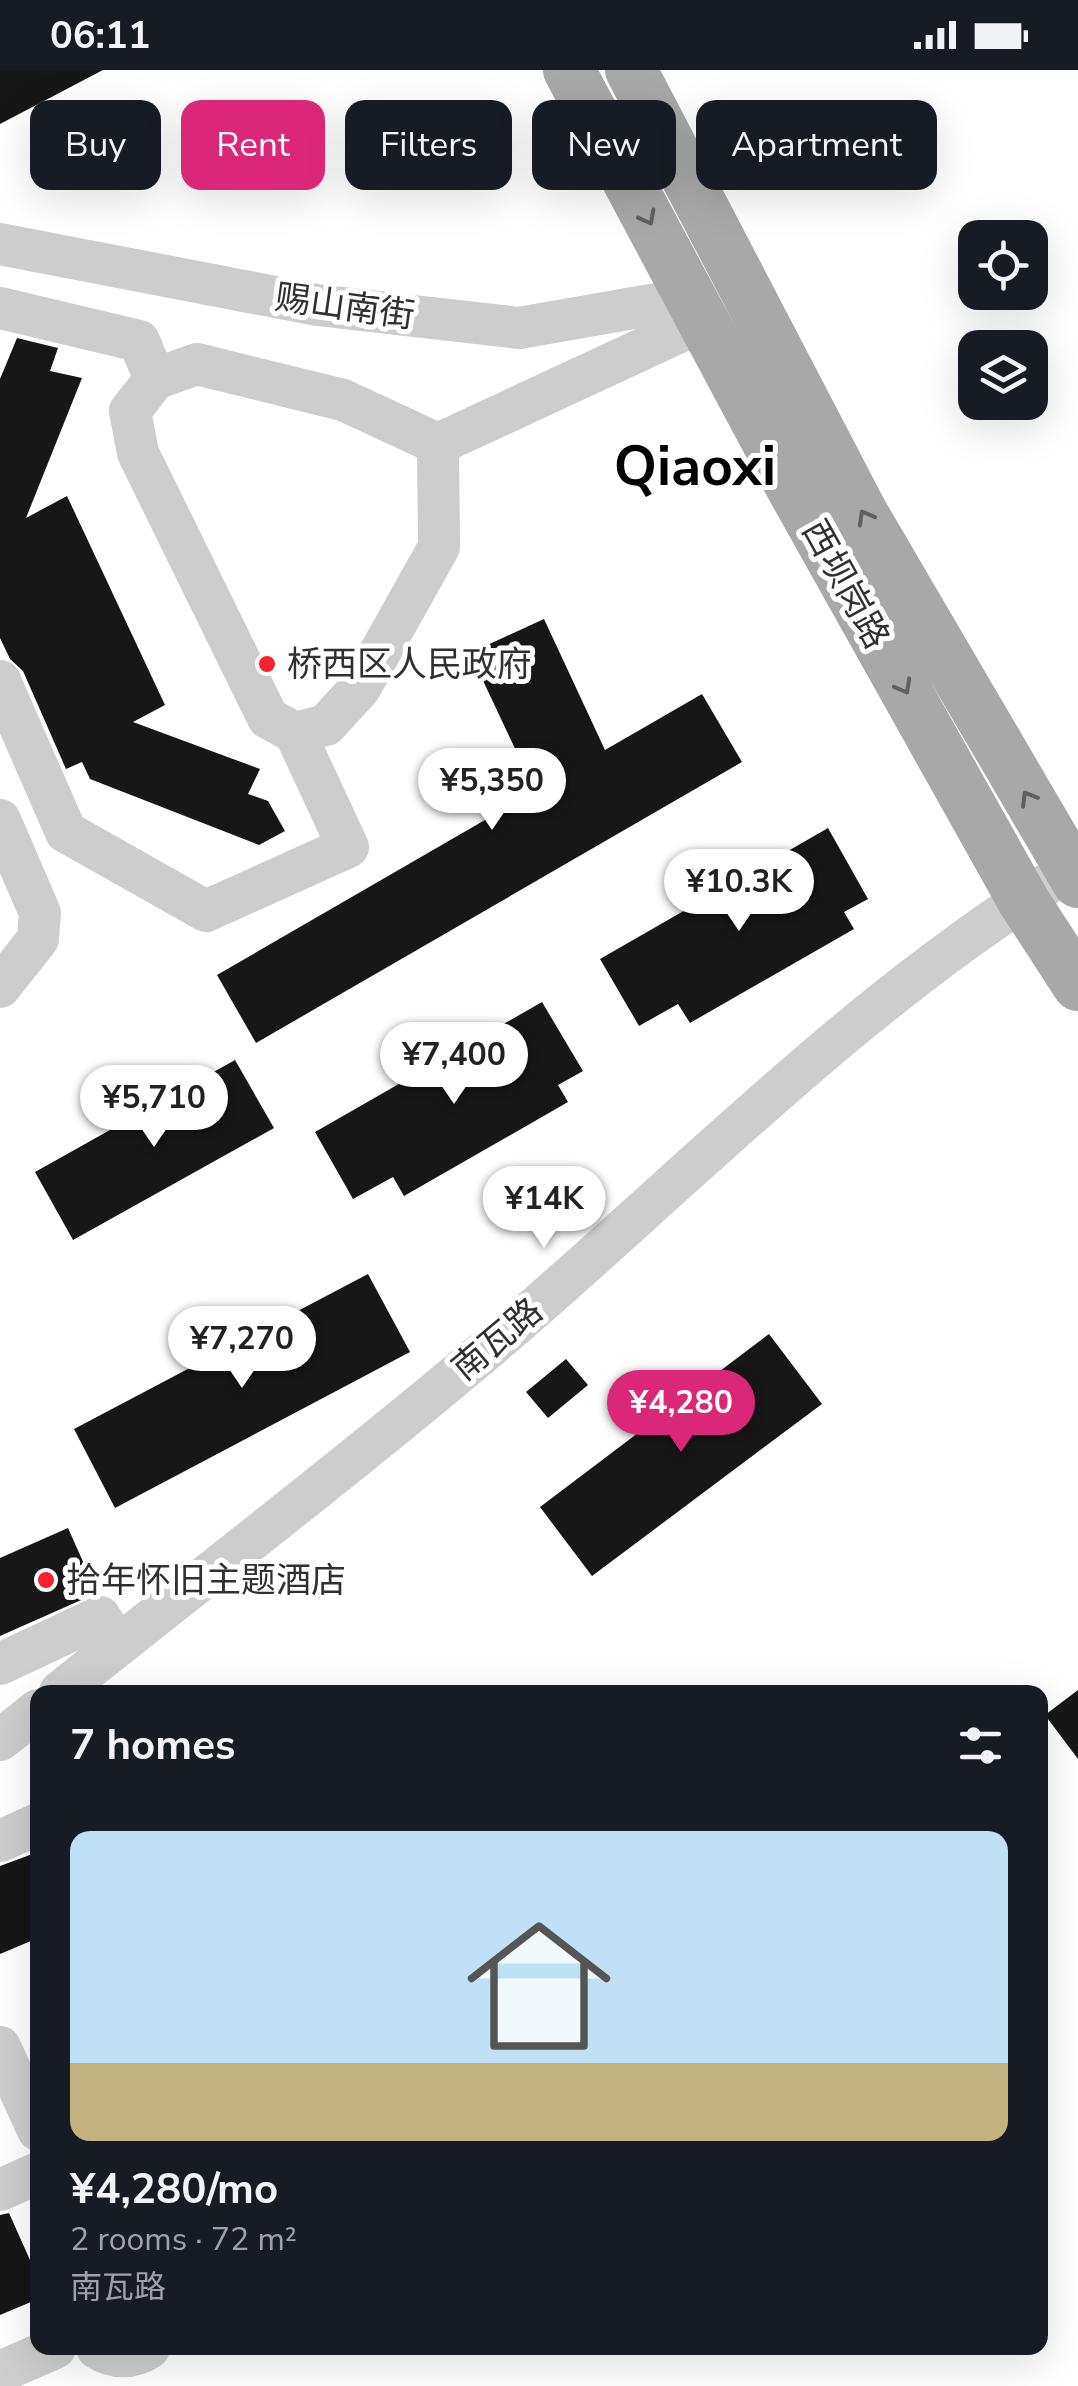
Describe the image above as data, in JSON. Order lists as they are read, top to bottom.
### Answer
{
  "streets": {
    "main road": ["西坝岗路"],
    "street": ["赐山南街", "南瓦路"]
  },
  "crossings": [
    ["赐山南街", "西坝岗路"],
    ["西坝岗路", "南瓦路"]
  ],
  "districts": ["Qiaoxi"],
  "places": ["桥西区人民政府", "拾年怀旧主题酒店"],
  "page": {
    "status": "06:11",
    "chip": [
      "Buy",
      "Rent",
      "Filters",
      "New",
      "Apartment"
    ],
    "price": [
      "¥5,350",
      "¥10.3K",
      "¥7,400",
      "¥5,710",
      "¥14K",
      "¥7,270",
      "¥4,280"
    ],
    "heading": "7 homes",
    "list": [
      {
        "name": "¥4,280/mo",
        "note": "2 rooms · 72 m² · 南瓦路"
      }
    ]
  }
}
